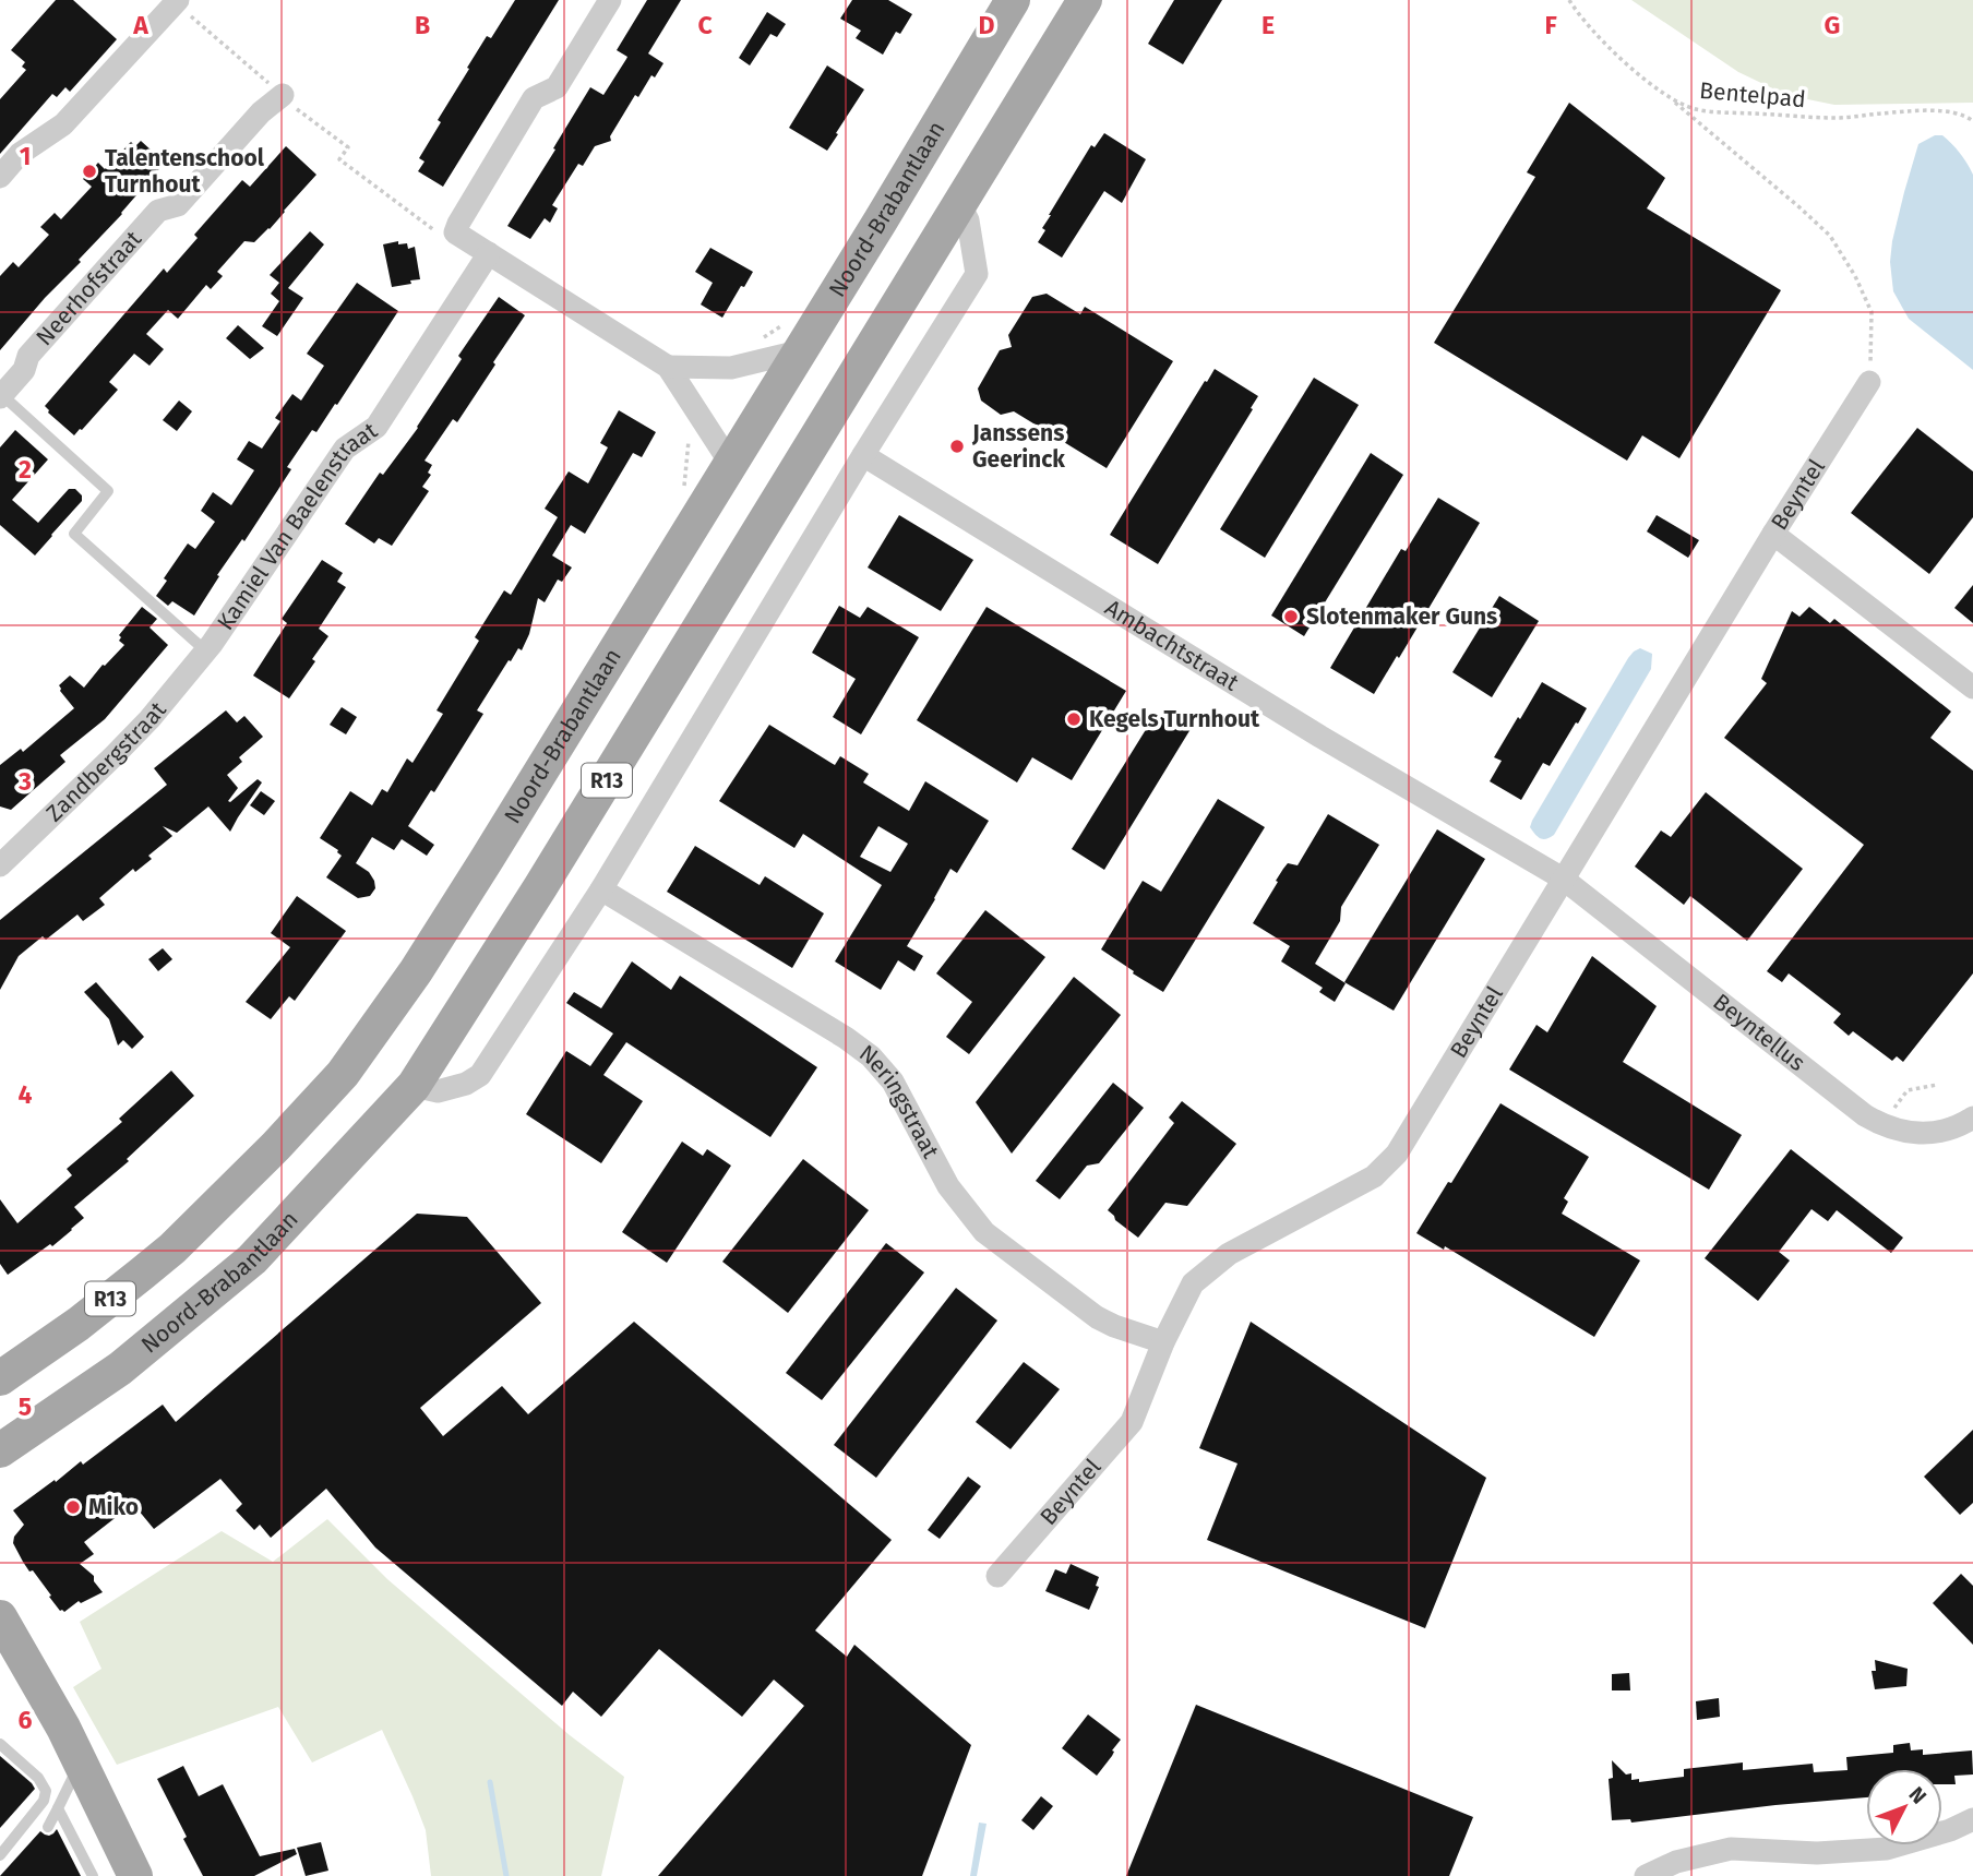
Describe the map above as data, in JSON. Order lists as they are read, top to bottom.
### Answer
{
  "streets": {
    "main road": ["Noord-Brabantlaan", "R13"],
    "street": [
      "Neerhofstraat",
      "Beyntel",
      "Kamiel Van Baelenstraat",
      "Ambachtstraat",
      "Zandbergstraat",
      "Beyntellus",
      "Neringstraat"
    ],
    "path": ["Bentelpad"]
  },
  "crossings": [
    ["Beyntel", "Ambachtstraat"],
    ["Beyntel", "Beyntellus"],
    ["Beyntel", "Neringstraat"],
    ["Kamiel Van Baelenstraat", "Zandbergstraat"],
    ["Ambachtstraat", "Beyntellus"]
  ],
  "places": [
    "Talentenschool Turnhout",
    "Janssens Geerinck",
    "Slotenmaker Guns",
    "Kegels Turnhout",
    "Miko"
  ],
  "north": "top right",
  "grid": {
    "columns": [
      "A",
      "B",
      "C",
      "D",
      "E",
      "F",
      "G"
    ],
    "rows": [
      "1",
      "2",
      "3",
      "4",
      "5",
      "6"
    ]
  }
}
